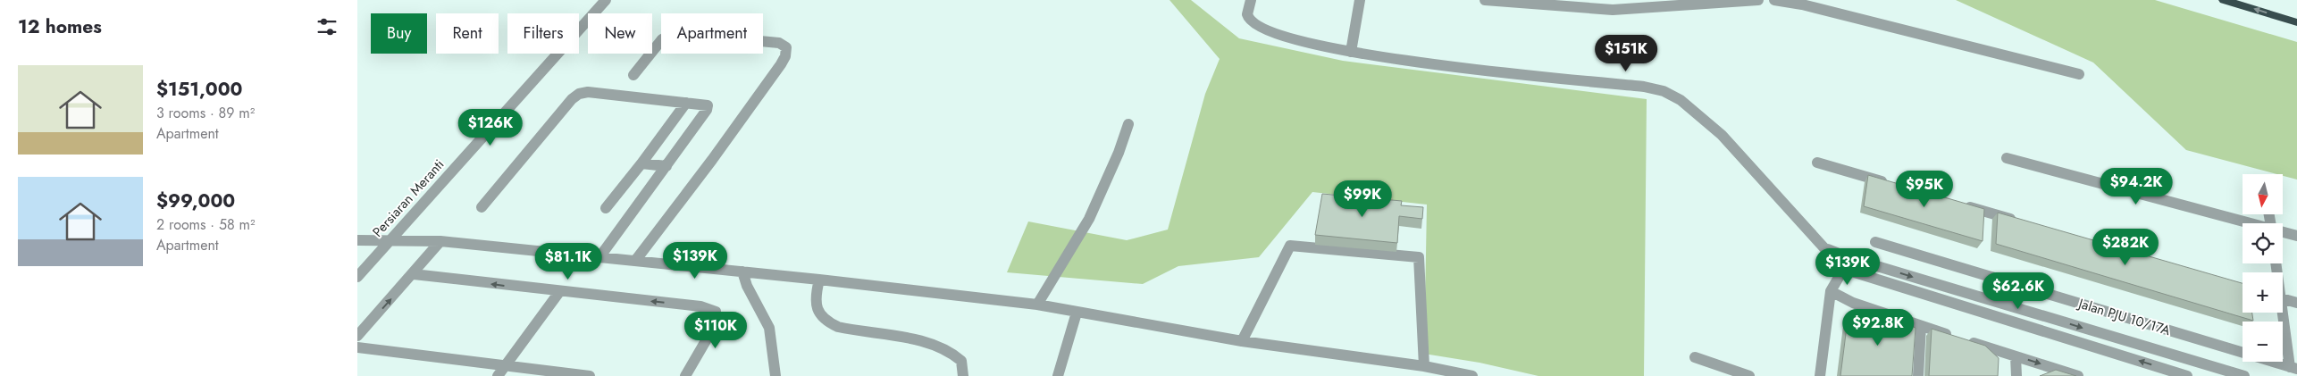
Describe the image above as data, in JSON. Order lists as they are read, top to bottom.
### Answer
{
  "streets": {
    "street": ["Persiaran Meranti", "Jalan PJU 10/17A"]
  },
  "north": "bottom",
  "page": {
    "heading": "12 homes",
    "chip": [
      "Buy",
      "Rent",
      "Filters",
      "New",
      "Apartment"
    ],
    "price": [
      "$151K",
      "$126K",
      "$94.2K",
      "$95K",
      "$99K",
      "$282K",
      "$139K",
      "$81.1K",
      "$139K",
      "$62.6K",
      "$92.8K",
      "$110K"
    ],
    "list": [
      {
        "name": "$151,000",
        "note": "3 rooms · 89 m² · Apartment"
      },
      {
        "name": "$99,000",
        "note": "2 rooms · 58 m² · Apartment"
      }
    ],
    "map_buttons": ["+", "−"]
  }
}
